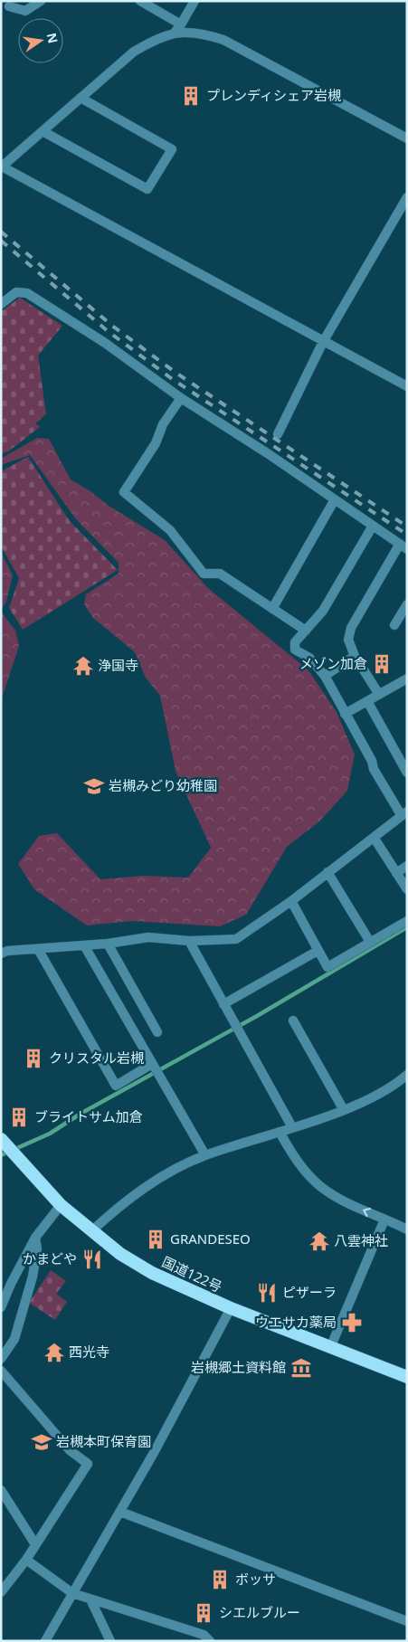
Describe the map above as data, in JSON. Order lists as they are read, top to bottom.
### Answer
{
  "streets": {
    "highway": ["国道122号"]
  },
  "places": {
    "building": [
      "プレンディシェア岩槻",
      "メゾン加倉",
      "クリスタル岩槻",
      "ブライトサム加倉",
      "GRANDESEO",
      "ボッサ",
      "シエルブルー"
    ],
    "temple": ["浄国寺", "八雲神社", "西光寺"],
    "school or university": ["岩槻みどり幼稚園", "岩槻本町保育園"],
    "restaurant": ["かまどや", "ピザーラ"],
    "pharmacy": ["ウエサカ薬局"],
    "museum": ["岩槻郷土資料館"]
  },
  "north": "right"
}
